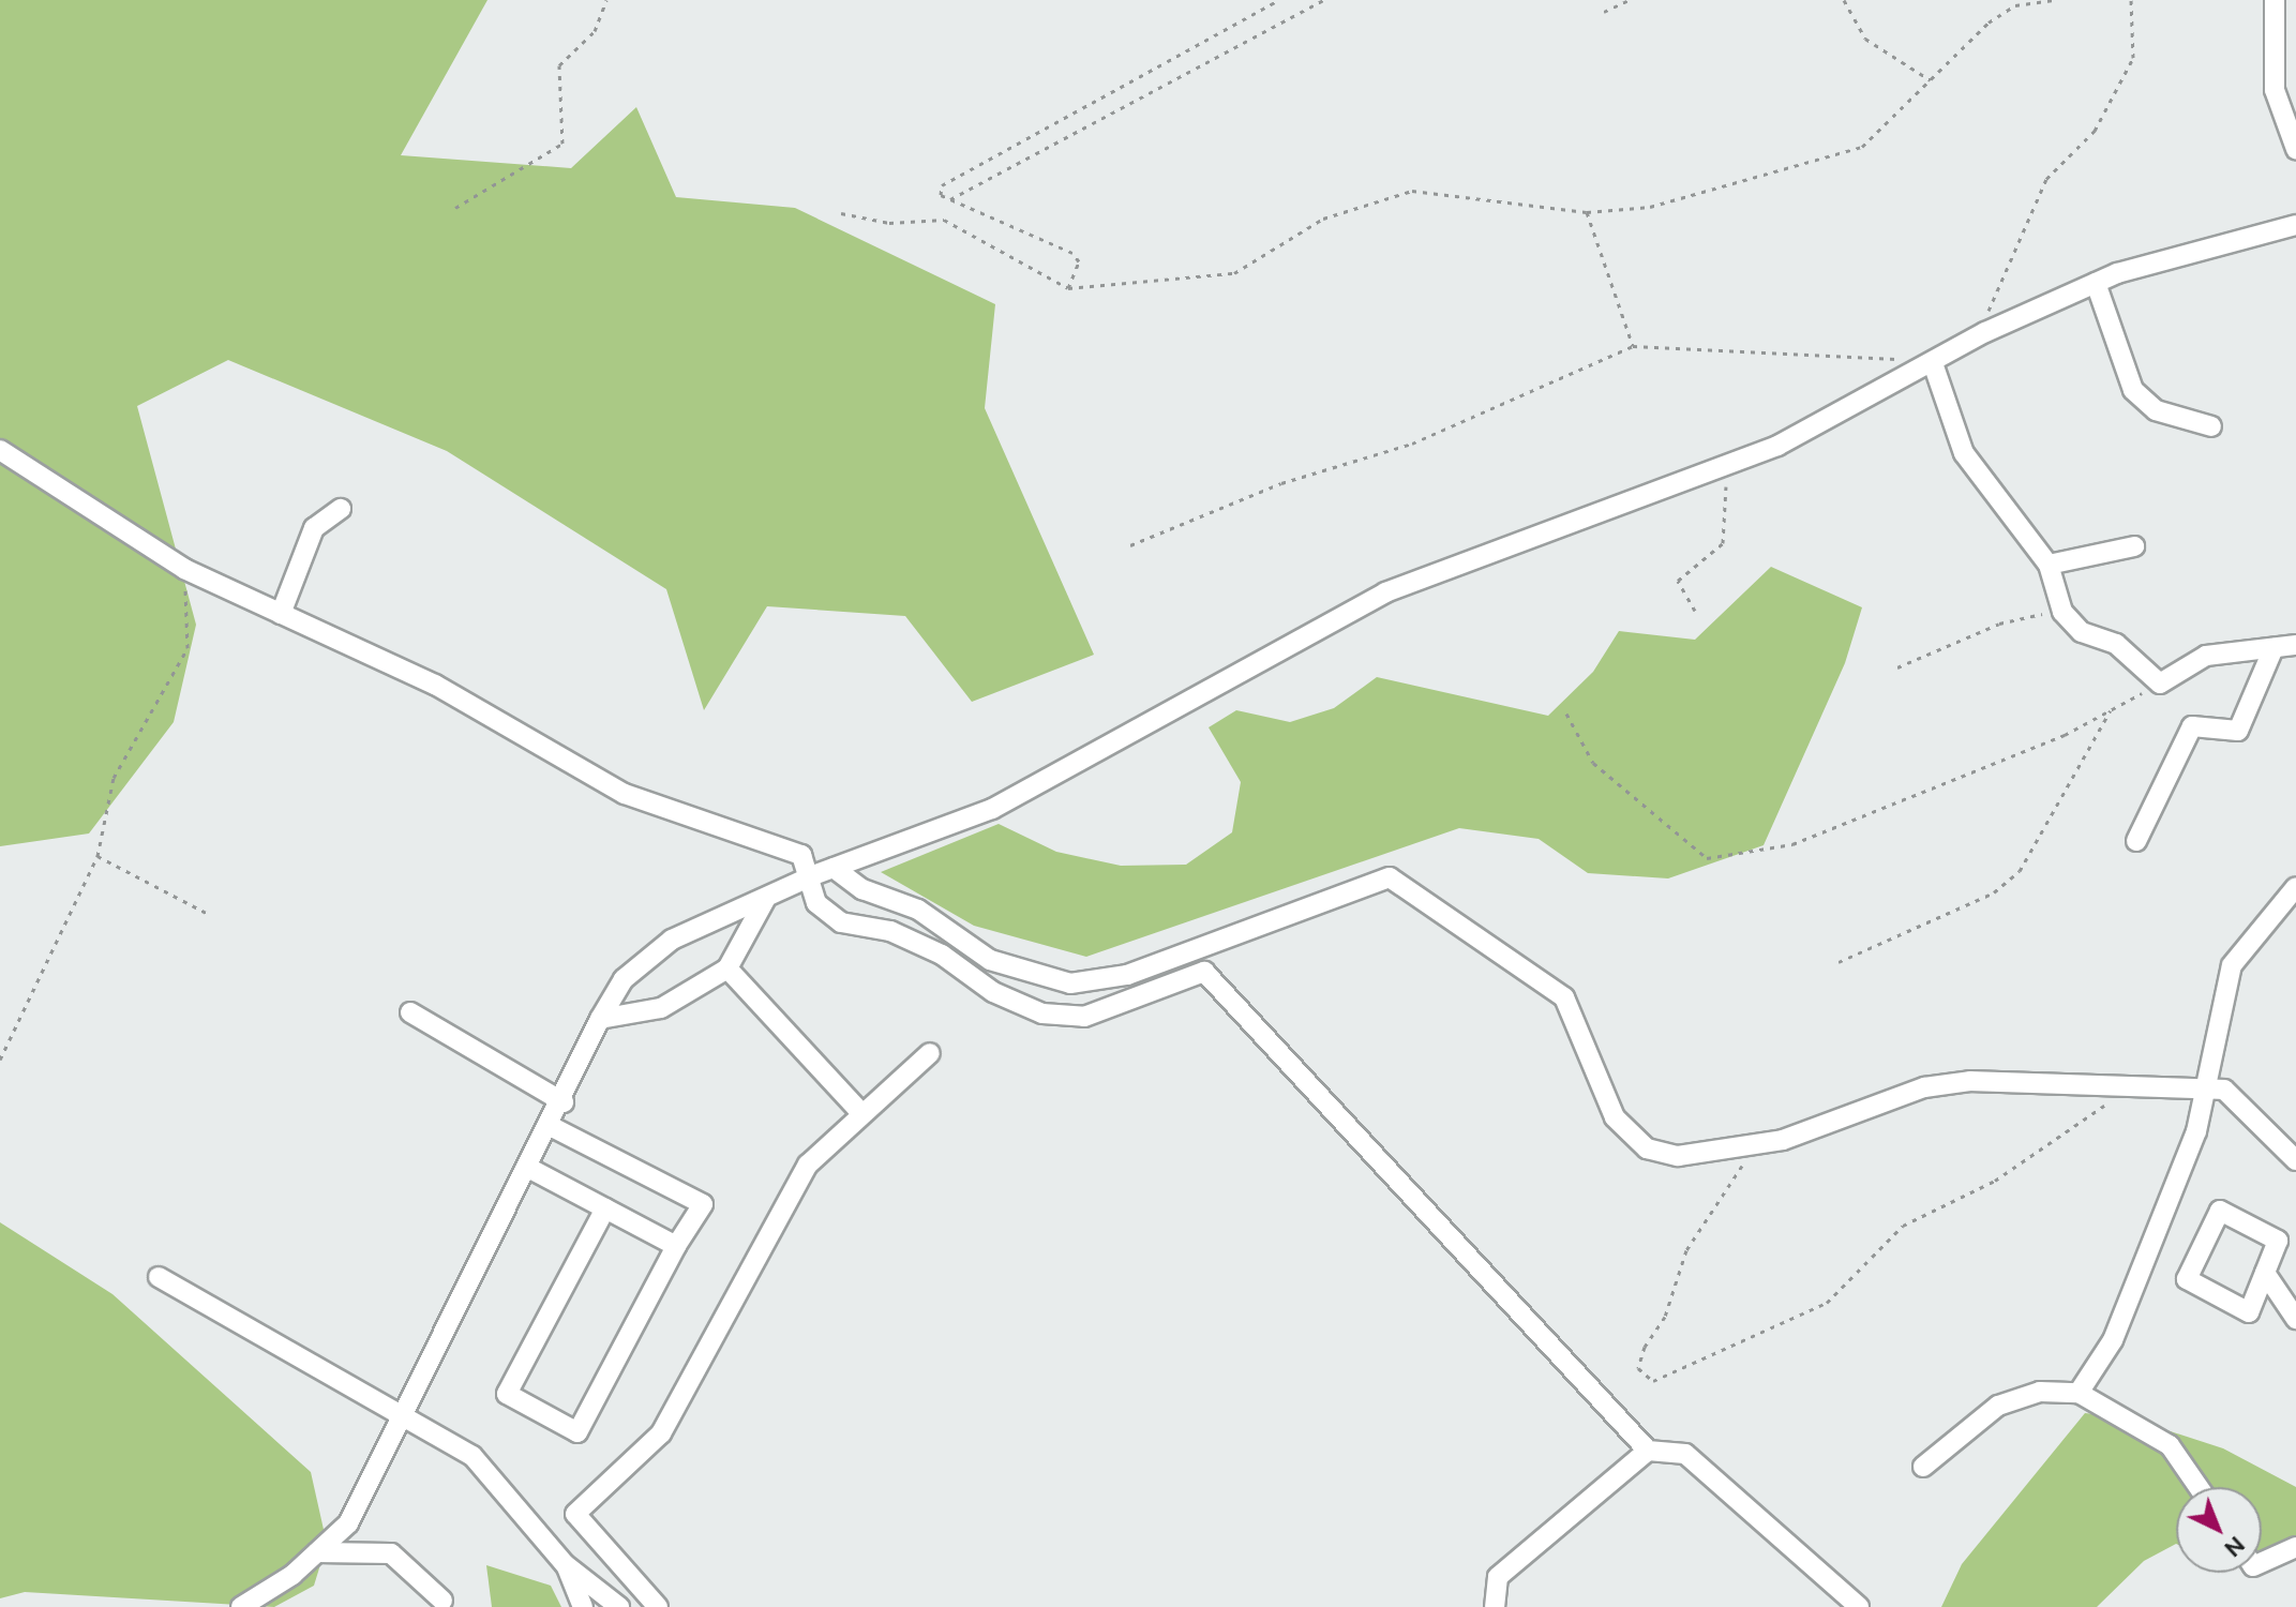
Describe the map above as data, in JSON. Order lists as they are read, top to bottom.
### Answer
{
  "north": "bottom right"
}
